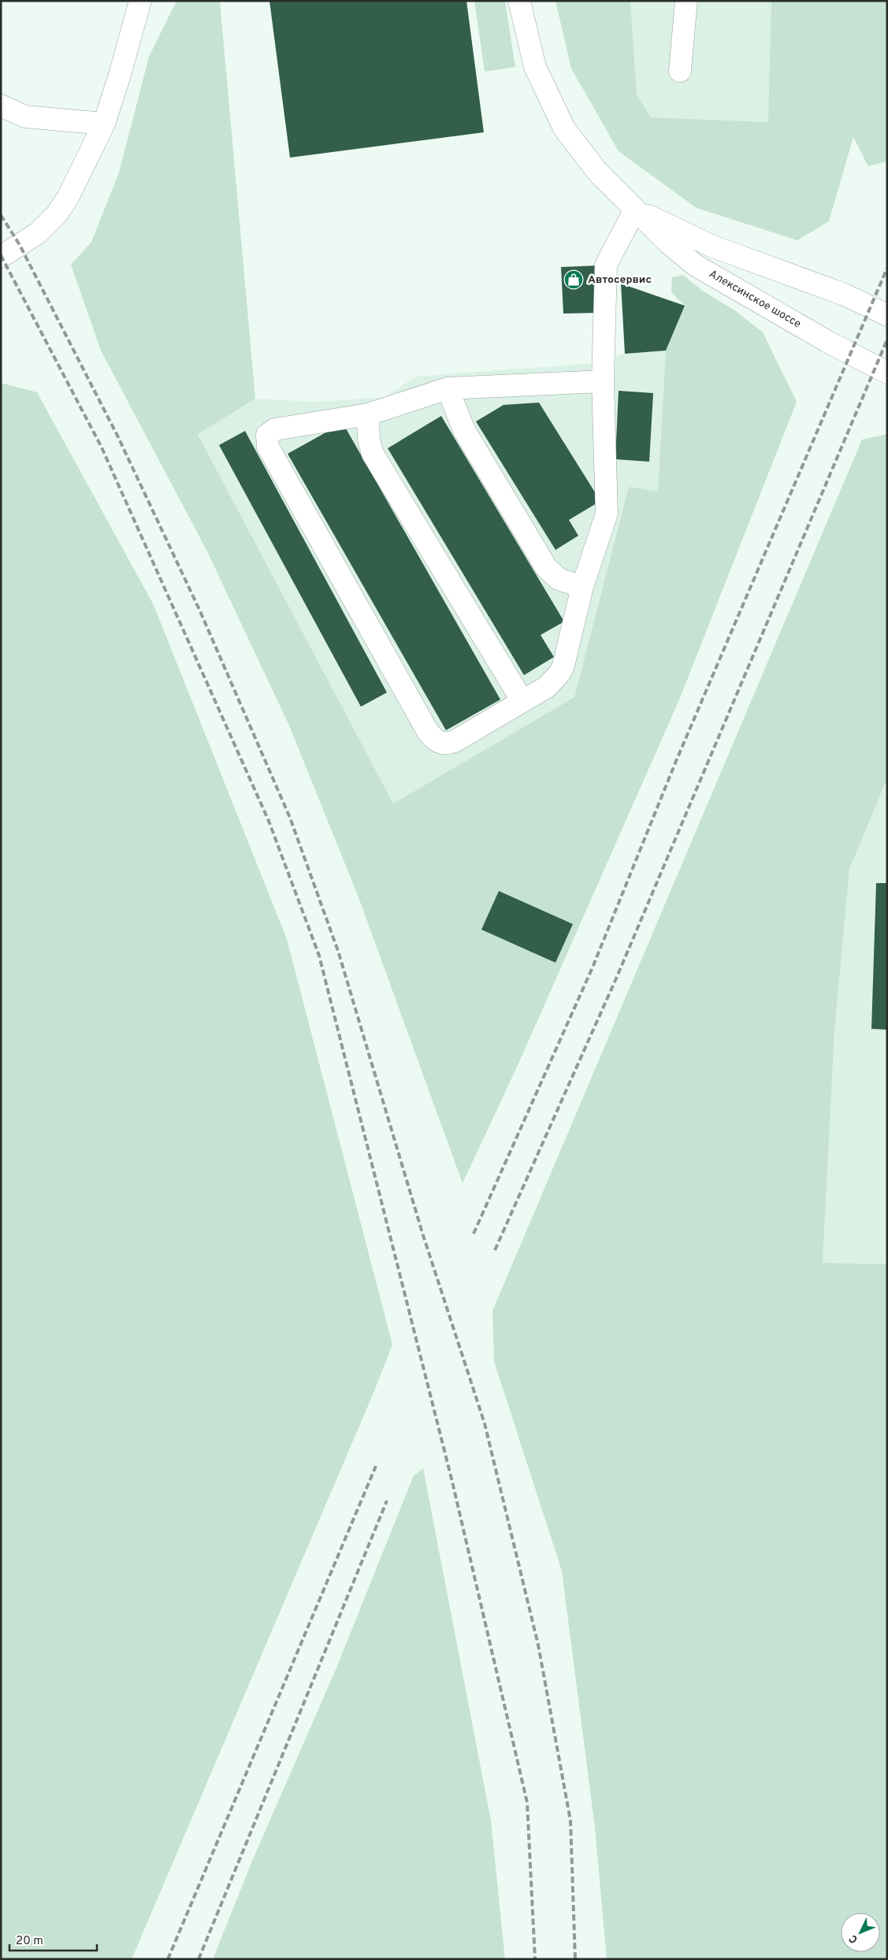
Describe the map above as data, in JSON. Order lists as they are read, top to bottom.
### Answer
{
  "streets": {
    "main road": ["Алексинское шоссе"]
  },
  "places": {
    "shop": ["Автосервис"]
  },
  "scale_bar": "20 m",
  "north": "bottom left"
}
